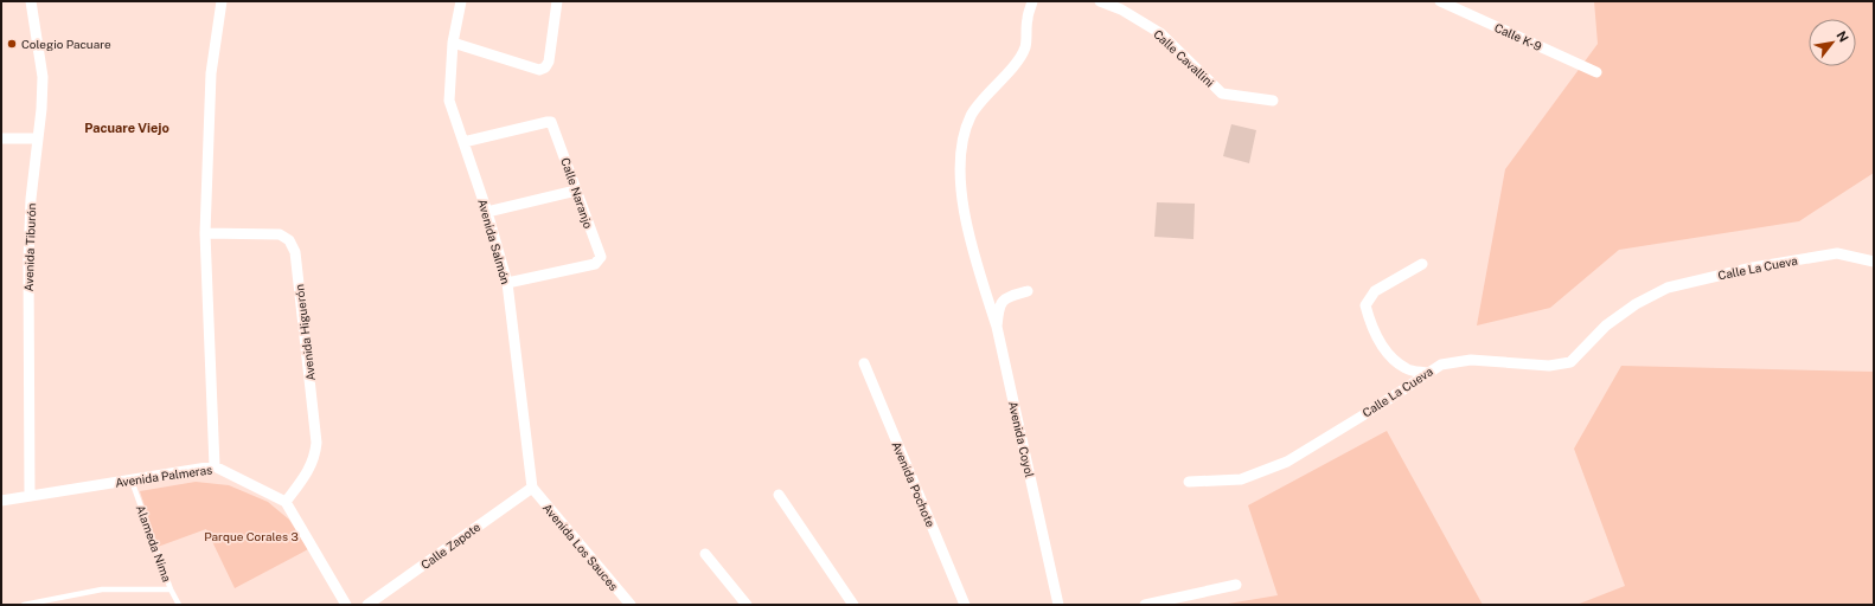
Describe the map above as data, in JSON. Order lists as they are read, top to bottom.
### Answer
{
  "streets": {
    "street": [
      "Calle K-9",
      "Calle Cavallini",
      "Calle Naranjo",
      "Avenida Salmón",
      "Avenida Tiburón",
      "Calle La Cueva",
      "Avenida Higuerón",
      "Avenida Coyol",
      "Avenida Palmeras",
      "Avenida Pochote",
      "Calle Zapote",
      "Avenida Los Sauces"
    ],
    "lane": ["Alameda Nima"]
  },
  "crossings": [
    ["Calle Naranjo", "Avenida Salmón"],
    ["Avenida Salmón", "Calle Zapote"],
    ["Avenida Salmón", "Avenida Los Sauces"],
    ["Avenida Tiburón", "Avenida Palmeras"],
    ["Avenida Higuerón", "Avenida Palmeras"],
    ["Avenida Palmeras", "Alameda Nima"],
    ["Calle Zapote", "Avenida Los Sauces"]
  ],
  "districts": ["Pacuare Viejo"],
  "parks": ["Parque Corales 3"],
  "places": ["Colegio Pacuare"],
  "north": "top right"
}
